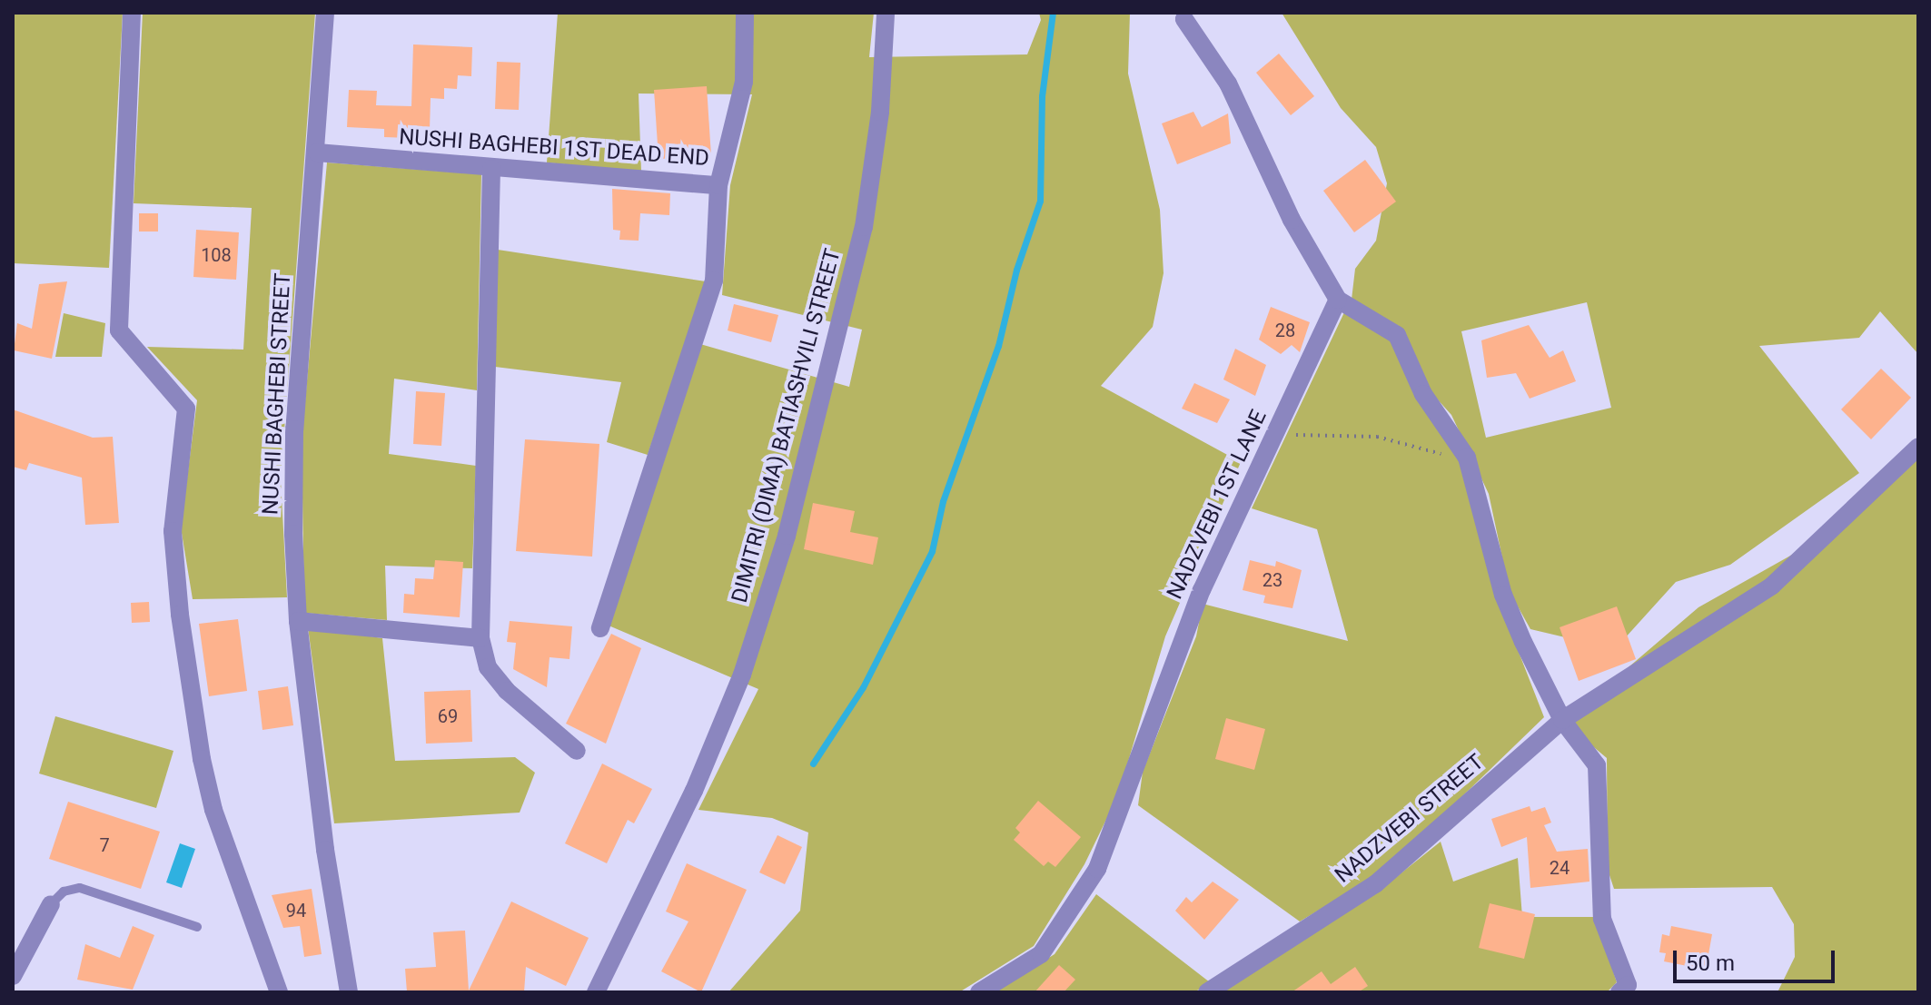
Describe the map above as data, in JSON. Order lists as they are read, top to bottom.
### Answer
{
  "streets": {
    "street": [
      "NUSHI BAGHEBI 1ST DEAD END",
      "NUSHI BAGHEBI STREET",
      "DIMITRI (DIMA) BATIASHVILI STREET",
      "NADZVEBI 1ST LANE",
      "NADZVEBI STREET"
    ]
  },
  "crossings": [
    ["NUSHI BAGHEBI 1ST DEAD END", "NUSHI BAGHEBI STREET"]
  ],
  "house_numbers": [
    "108",
    "28",
    "23",
    "69",
    "7",
    "24",
    "94"
  ],
  "scale_bar": "50 m"
}
